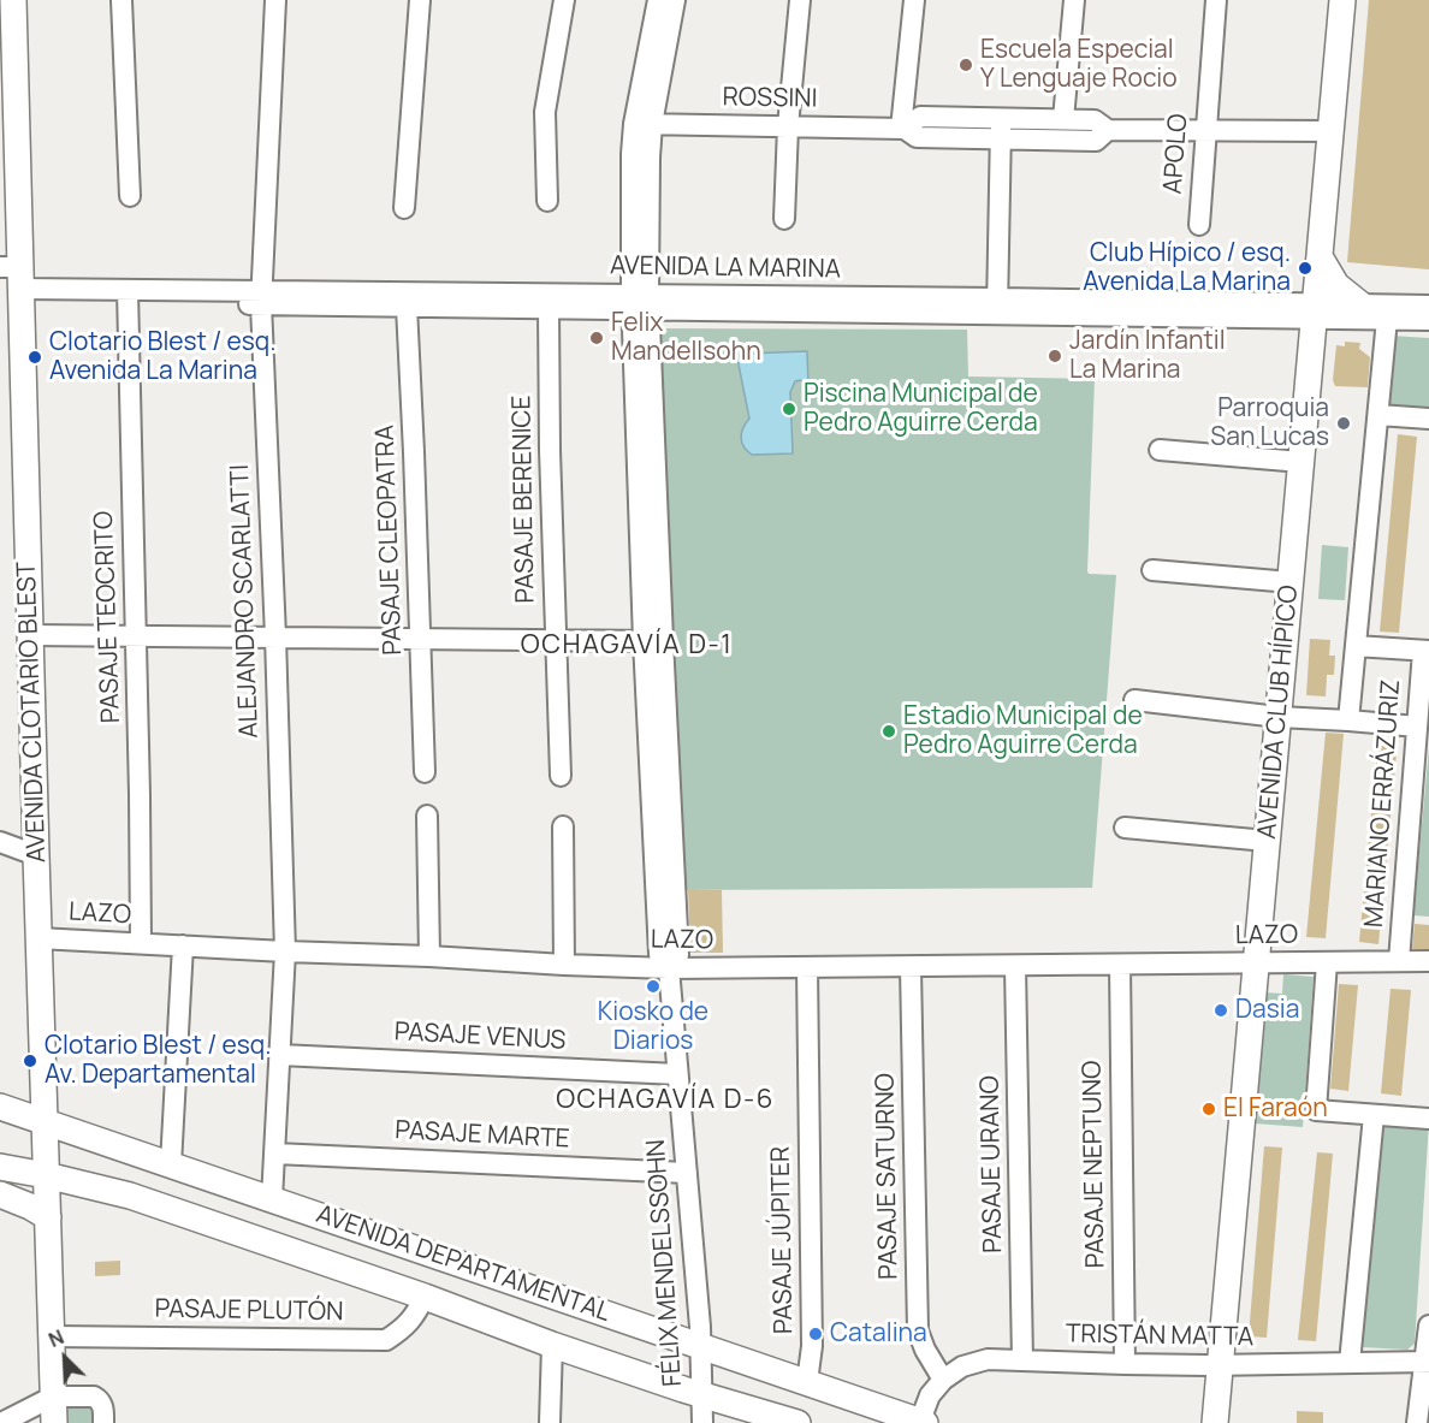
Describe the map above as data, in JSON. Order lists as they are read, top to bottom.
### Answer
{
  "streets": {
    "main road": ["AVENIDA CLOTARIO BLEST", "AVENIDA CLUB HÍPICO", "AVENIDA DEPARTAMENTAL"],
    "street": [
      "ROSSINI",
      "APOLO",
      "AVENIDA LA MARINA",
      "PASAJE BERENICE",
      "PASAJE CLEOPATRA",
      "ALEJANDRO SCARLATTI",
      "PASAJE TEOCRITO",
      "MARIANO ERRÁZURIZ",
      "LAZO",
      "PASAJE VENUS",
      "PASAJE MARTE",
      "PASAJE URANO",
      "PASAJE NEPTUNO",
      "PASAJE SATURNO",
      "PASAJE JÚPITER",
      "FÉLIX MENDELSSOHN",
      "PASAJE PLUTÓN",
      "TRISTÁN MATTA"
    ]
  },
  "crossings": [
    ["ROSSINI", "APOLO"],
    ["ROSSINI", "AVENIDA CLUB HÍPICO"],
    ["ROSSINI", "FÉLIX MENDELSSOHN"],
    ["AVENIDA LA MARINA", "PASAJE BERENICE"],
    ["AVENIDA LA MARINA", "PASAJE CLEOPATRA"],
    ["AVENIDA LA MARINA", "ALEJANDRO SCARLATTI"],
    ["AVENIDA LA MARINA", "PASAJE TEOCRITO"],
    ["AVENIDA LA MARINA", "AVENIDA CLOTARIO BLEST"],
    ["AVENIDA LA MARINA", "AVENIDA CLUB HÍPICO"],
    ["AVENIDA LA MARINA", "FÉLIX MENDELSSOHN"],
    ["ALEJANDRO SCARLATTI", "LAZO"],
    ["ALEJANDRO SCARLATTI", "PASAJE VENUS"],
    ["ALEJANDRO SCARLATTI", "PASAJE MARTE"],
    ["ALEJANDRO SCARLATTI", "AVENIDA DEPARTAMENTAL"],
    ["PASAJE TEOCRITO", "LAZO"],
    ["AVENIDA CLOTARIO BLEST", "LAZO"],
    ["AVENIDA CLOTARIO BLEST", "AVENIDA DEPARTAMENTAL"],
    ["AVENIDA CLOTARIO BLEST", "PASAJE PLUTÓN"],
    ["AVENIDA CLUB HÍPICO", "LAZO"],
    ["AVENIDA CLUB HÍPICO", "TRISTÁN MATTA"],
    ["MARIANO ERRÁZURIZ", "LAZO"],
    ["LAZO", "PASAJE URANO"],
    ["LAZO", "PASAJE NEPTUNO"],
    ["LAZO", "PASAJE SATURNO"],
    ["LAZO", "PASAJE JÚPITER"],
    ["LAZO", "FÉLIX MENDELSSOHN"],
    ["PASAJE VENUS", "FÉLIX MENDELSSOHN"],
    ["PASAJE MARTE", "FÉLIX MENDELSSOHN"],
    ["PASAJE URANO", "TRISTÁN MATTA"],
    ["PASAJE NEPTUNO", "TRISTÁN MATTA"],
    ["PASAJE SATURNO", "TRISTÁN MATTA"],
    ["PASAJE JÚPITER", "AVENIDA DEPARTAMENTAL"],
    ["FÉLIX MENDELSSOHN", "AVENIDA DEPARTAMENTAL"],
    ["AVENIDA DEPARTAMENTAL", "PASAJE PLUTÓN"]
  ],
  "districts": ["OCHAGAVÍA D-1", "OCHAGAVÍA D-6"],
  "places": [
    "Escuela Especial Y Lenguaje Rocio",
    "Club Hípico / esq. Avenida La Marina",
    "Felix Mandellsohn",
    "Jardín Infantil La Marina",
    "Clotario Blest / esq. Avenida La Marina",
    "Piscina Municipal de Pedro Aguirre Cerda",
    "Parroquia San Lucas",
    "Estadio Municipal de Pedro Aguirre Cerda",
    "Kiosko de Diarios",
    "Dasia",
    "Clotario Blest / esq. Av. Departamental",
    "El Faraón",
    "Catalina"
  ],
  "north": "top left"
}
